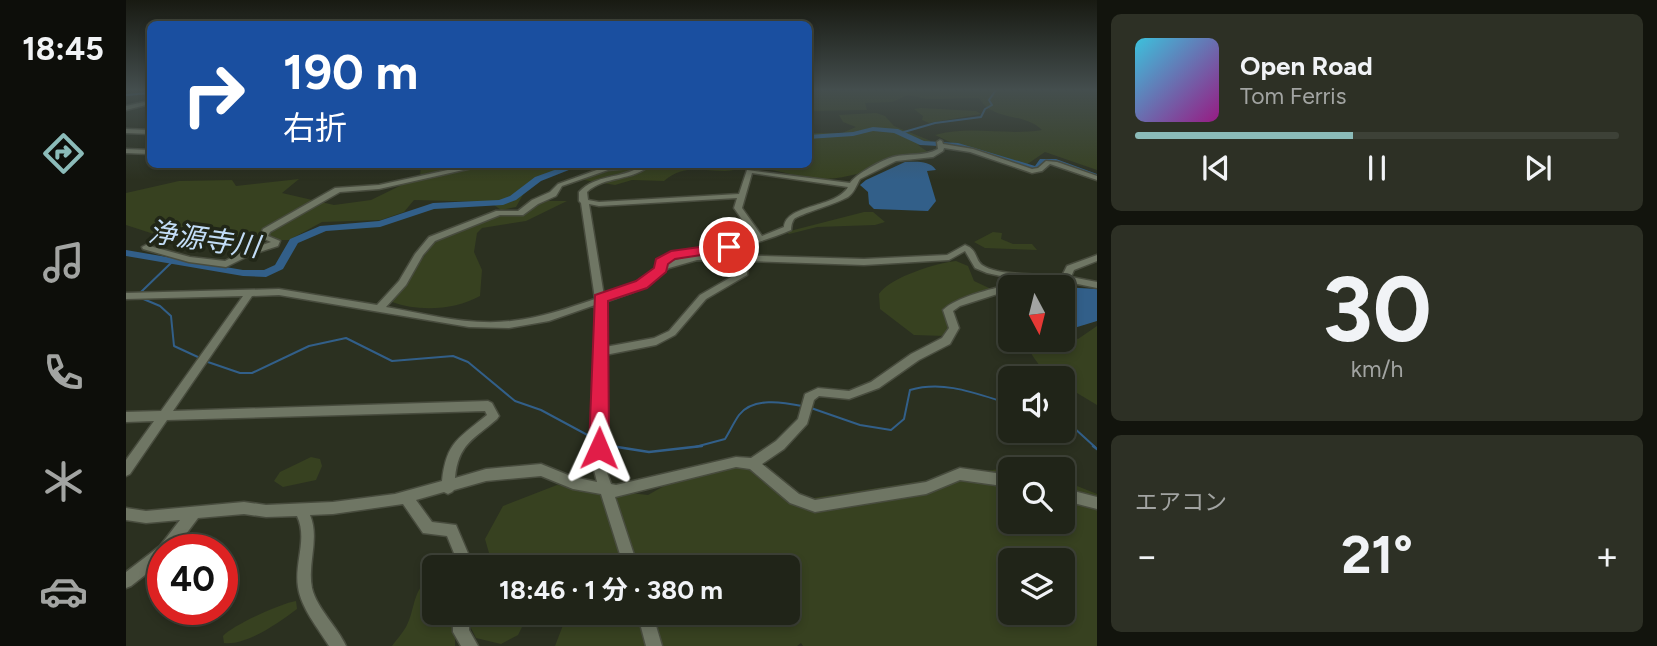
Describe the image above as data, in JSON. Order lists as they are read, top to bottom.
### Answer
{
  "water": ["浄源寺川"],
  "north": "bottom",
  "page": {
    "tabs": "18:45",
    "turn": ["190 m", "右折"],
    "song": ["Open Road", "Tom Ferris"],
    "tile": [
      ["30", "km/h"],
      "エアコン"
    ],
    "heat": ["−", "21°", "+"],
    "limit": "40",
    "trip": "18:46 · 1 分 · 380 m"
  }
}
